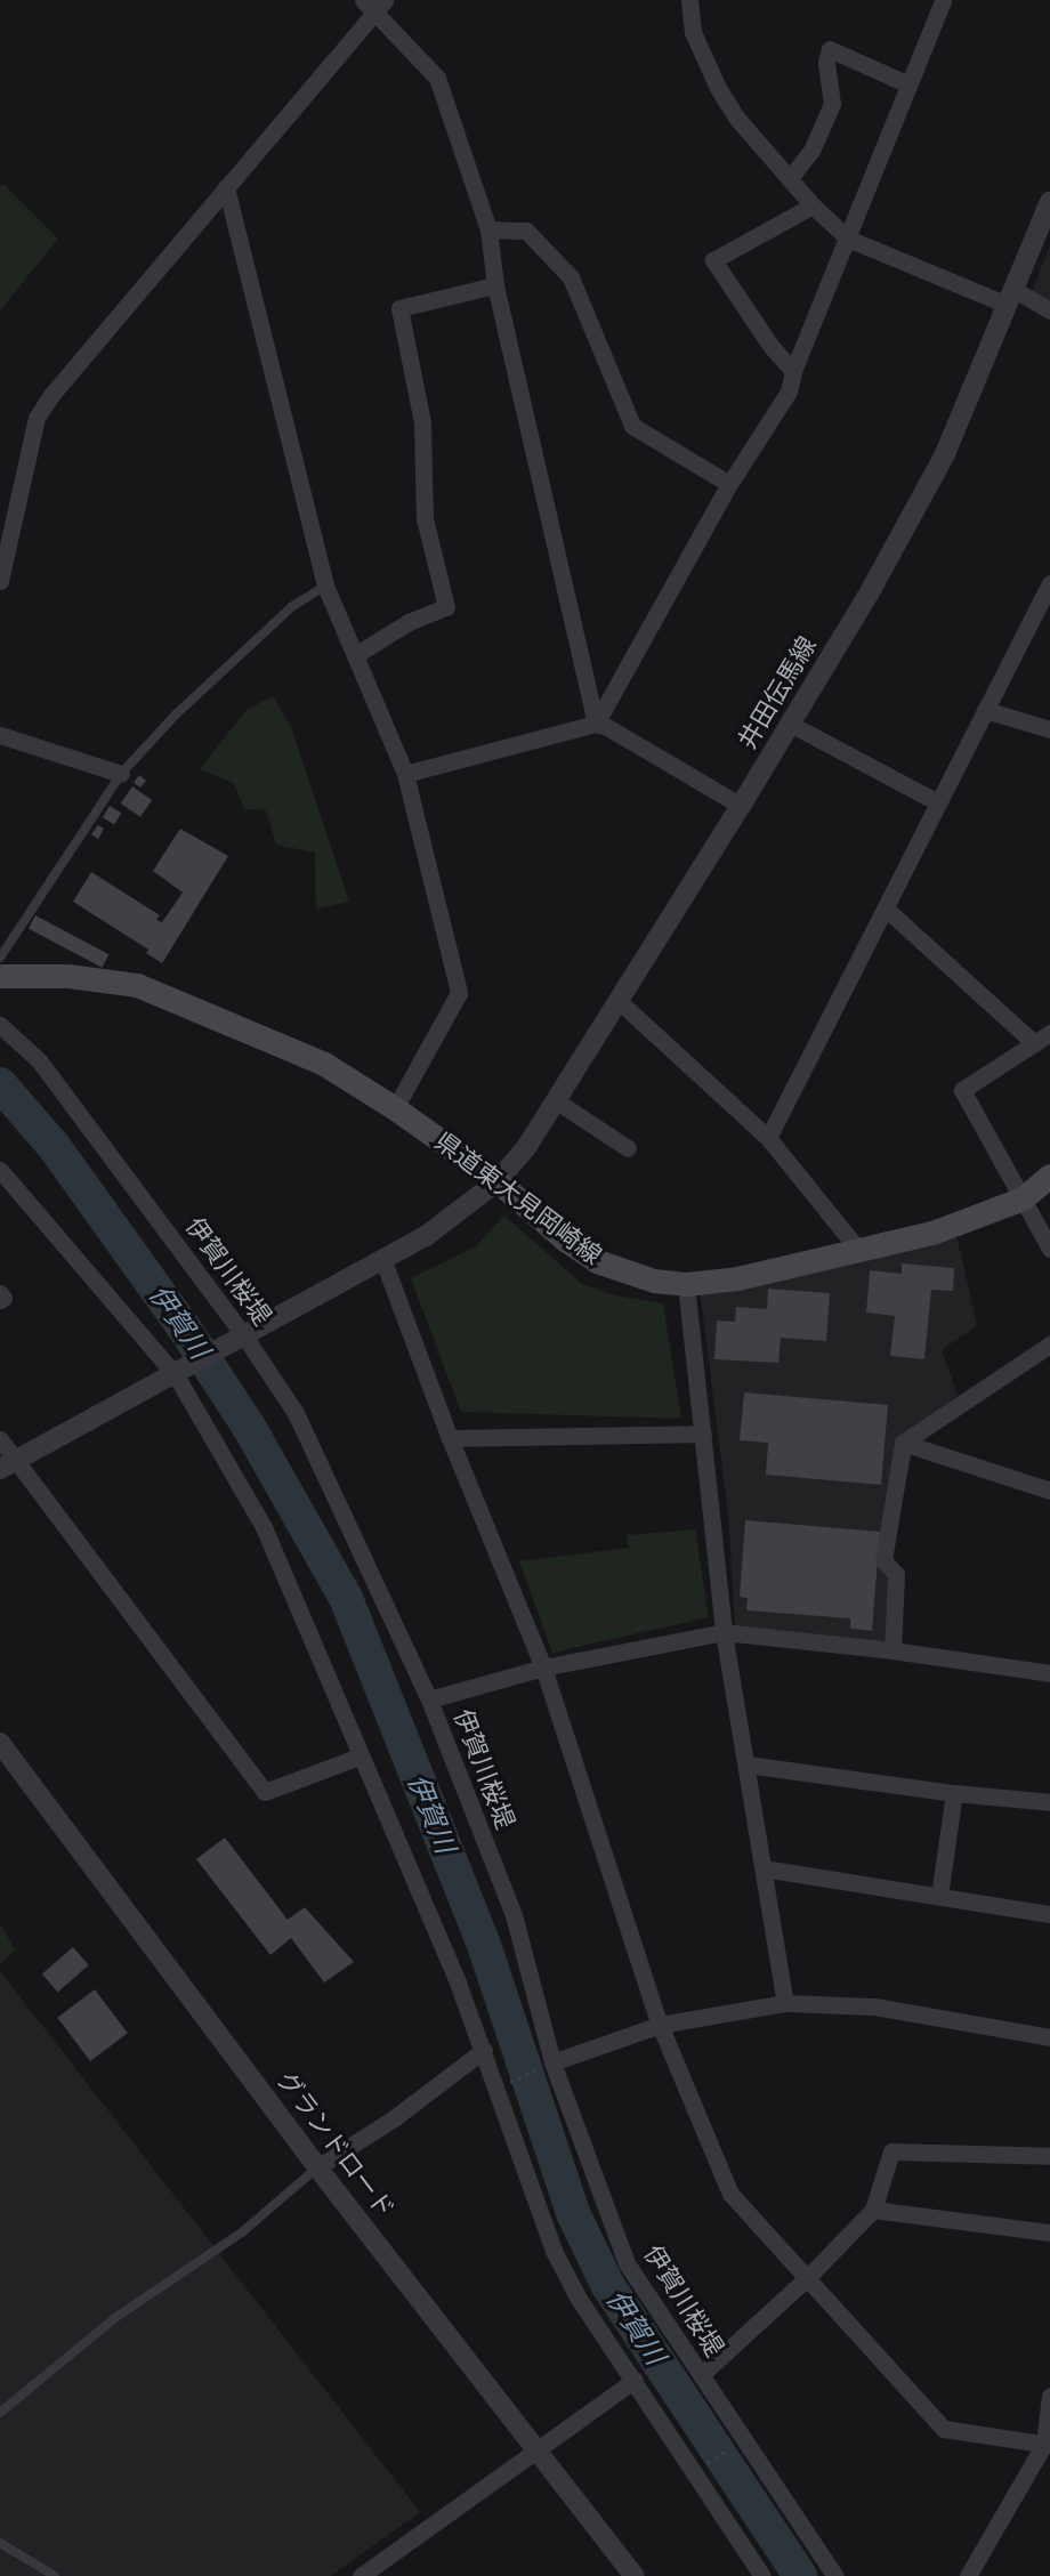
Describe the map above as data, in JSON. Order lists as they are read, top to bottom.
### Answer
{
  "streets": {
    "main road": ["県道東大見岡崎線"],
    "street": ["井田伝馬線", "伊賀川桜堤", "グランドロード"]
  },
  "crossings": [
    ["井田伝馬線", "県道東大見岡崎線"],
    ["井田伝馬線", "伊賀川桜堤"]
  ],
  "water": ["伊賀川"]
}
